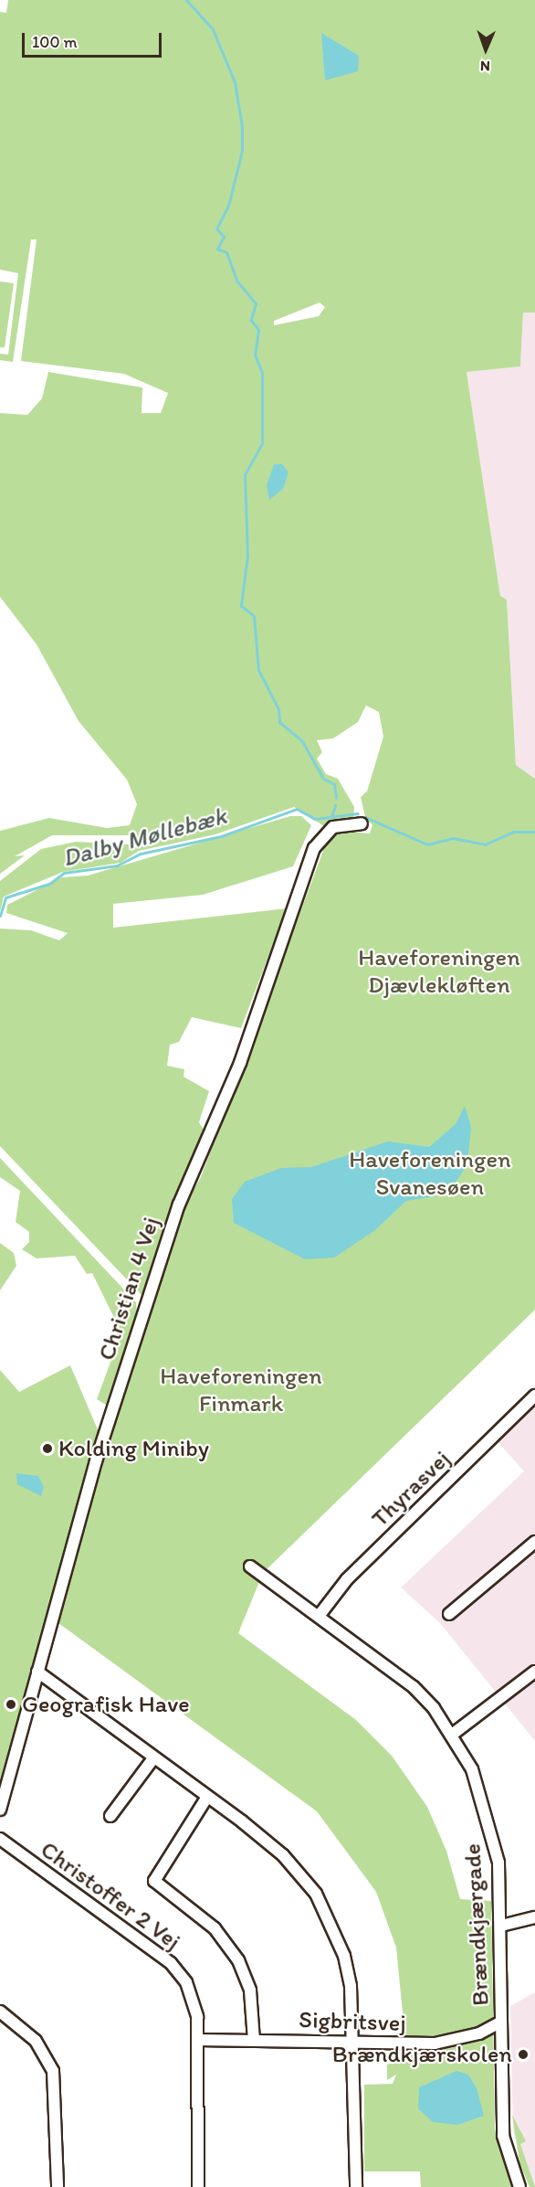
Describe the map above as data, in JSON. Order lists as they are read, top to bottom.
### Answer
{
  "streets": {
    "street": [
      "Christian 4 Vej",
      "Thyrasvej",
      "Christoffer 2 Vej",
      "Brændkjærgade",
      "Sigbritsvej"
    ]
  },
  "crossings": [
    ["Thyrasvej", "Brændkjærgade"],
    ["Christoffer 2 Vej", "Sigbritsvej"],
    ["Brændkjærgade", "Sigbritsvej"]
  ],
  "water": ["Dalby Møllebæk"],
  "parks": ["Haveforeningen Djævlekløften", "Haveforeningen Svanesøen", "Haveforeningen Finmark"],
  "places": ["Kolding Miniby", "Geografisk Have", "Brændkjærskolen"],
  "scale_bar": "100 m",
  "north": "bottom"
}
